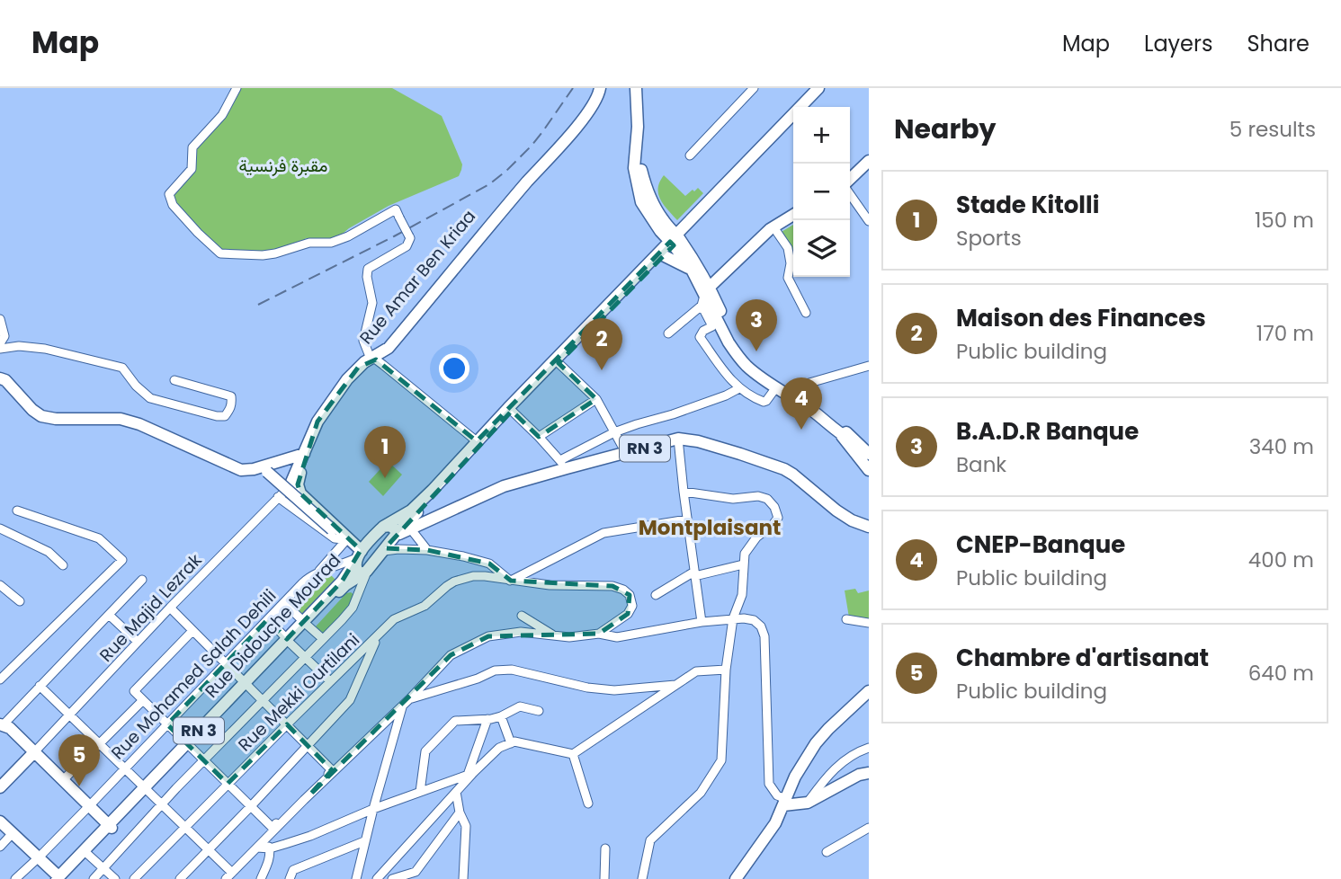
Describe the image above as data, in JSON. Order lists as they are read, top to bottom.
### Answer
{
  "streets": {
    "main road": ["Rue Amar Ben Kriaa", "RN 3", "Rue Didouche Mourad"],
    "street": ["Rue Majid Lezrak", "Rue Mohamed Salah Dehili", "Rue Mekki Ourtilani"]
  },
  "crossings": [
    ["RN 3", "Rue Didouche Mourad"],
    ["Rue Didouche Mourad", "Rue Mohamed Salah Dehili"]
  ],
  "districts": ["Montplaisant"],
  "parks": ["مقبرة فرنسية"],
  "page": {
    "header": "Map",
    "nav": ["Map", "Layers", "Share"],
    "heading": ["Nearby", "5 results"],
    "map_buttons": ["+", "−"],
    "list": [
      {
        "mark": "1",
        "name": "Stade Kitolli",
        "note": "Sports",
        "value": "150 m"
      },
      {
        "mark": "2",
        "name": "Maison des Finances",
        "note": "Public building",
        "value": "170 m"
      },
      {
        "mark": "3",
        "name": "B.A.D.R Banque",
        "note": "Bank",
        "value": "340 m"
      },
      {
        "mark": "4",
        "name": "CNEP-Banque",
        "note": "Public building",
        "value": "400 m"
      },
      {
        "mark": "5",
        "name": "Chambre d'artisanat",
        "note": "Public building",
        "value": "640 m"
      }
    ],
    "pins": [
      "3",
      "2",
      "4",
      "1",
      "5"
    ]
  }
}
